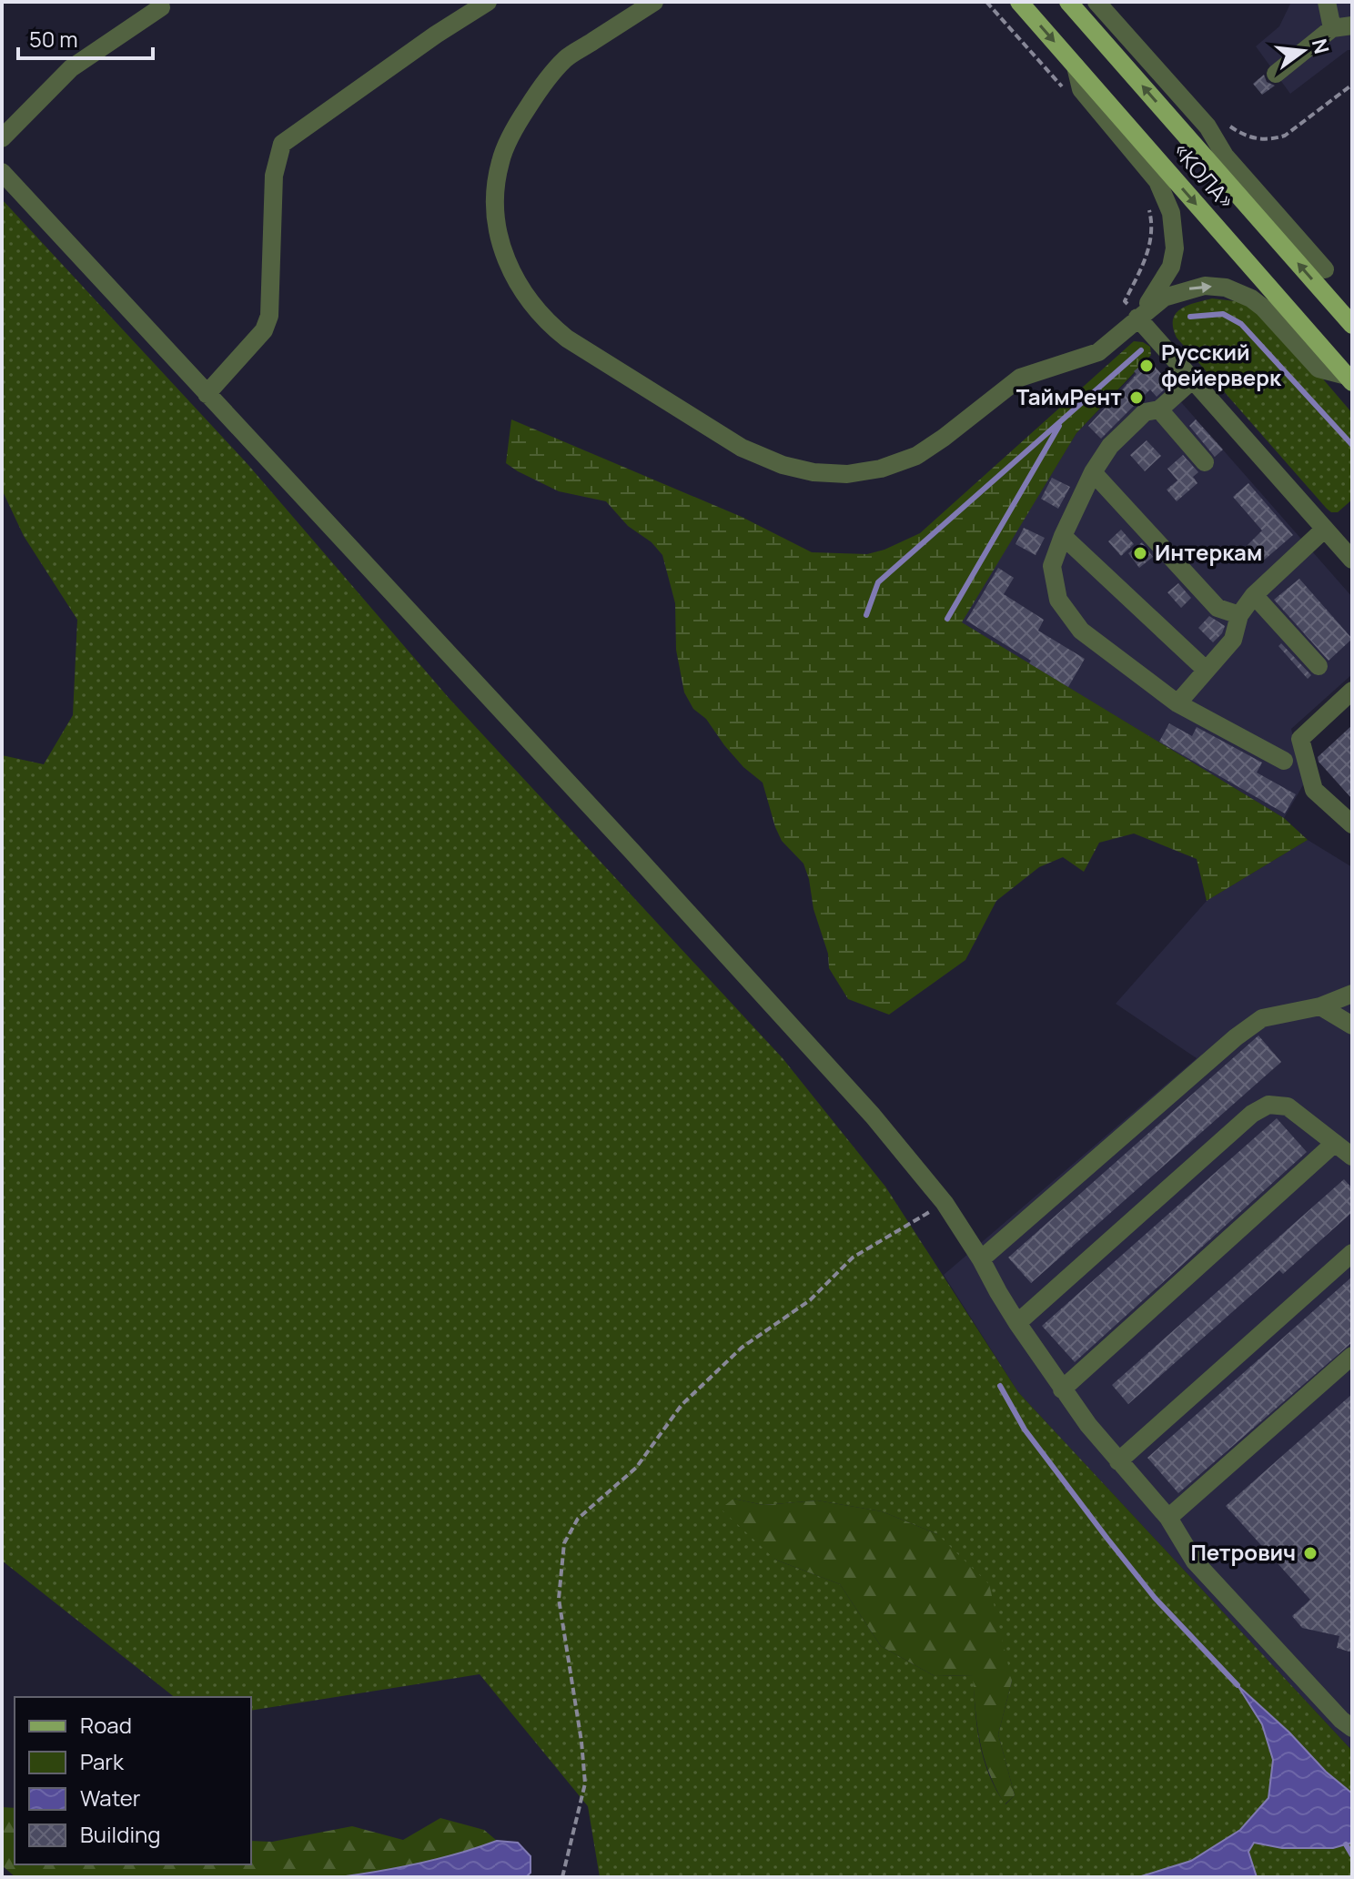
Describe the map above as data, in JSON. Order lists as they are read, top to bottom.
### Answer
{
  "streets": {
    "main road": ["«КОЛА»"]
  },
  "places": [
    "Русский фейерверк",
    "ТаймРент",
    "Интеркам",
    "Петрович"
  ],
  "legend": [
    "Road",
    "Park",
    "Water",
    "Building"
  ],
  "scale_bar": "50 m",
  "north": "right"
}
